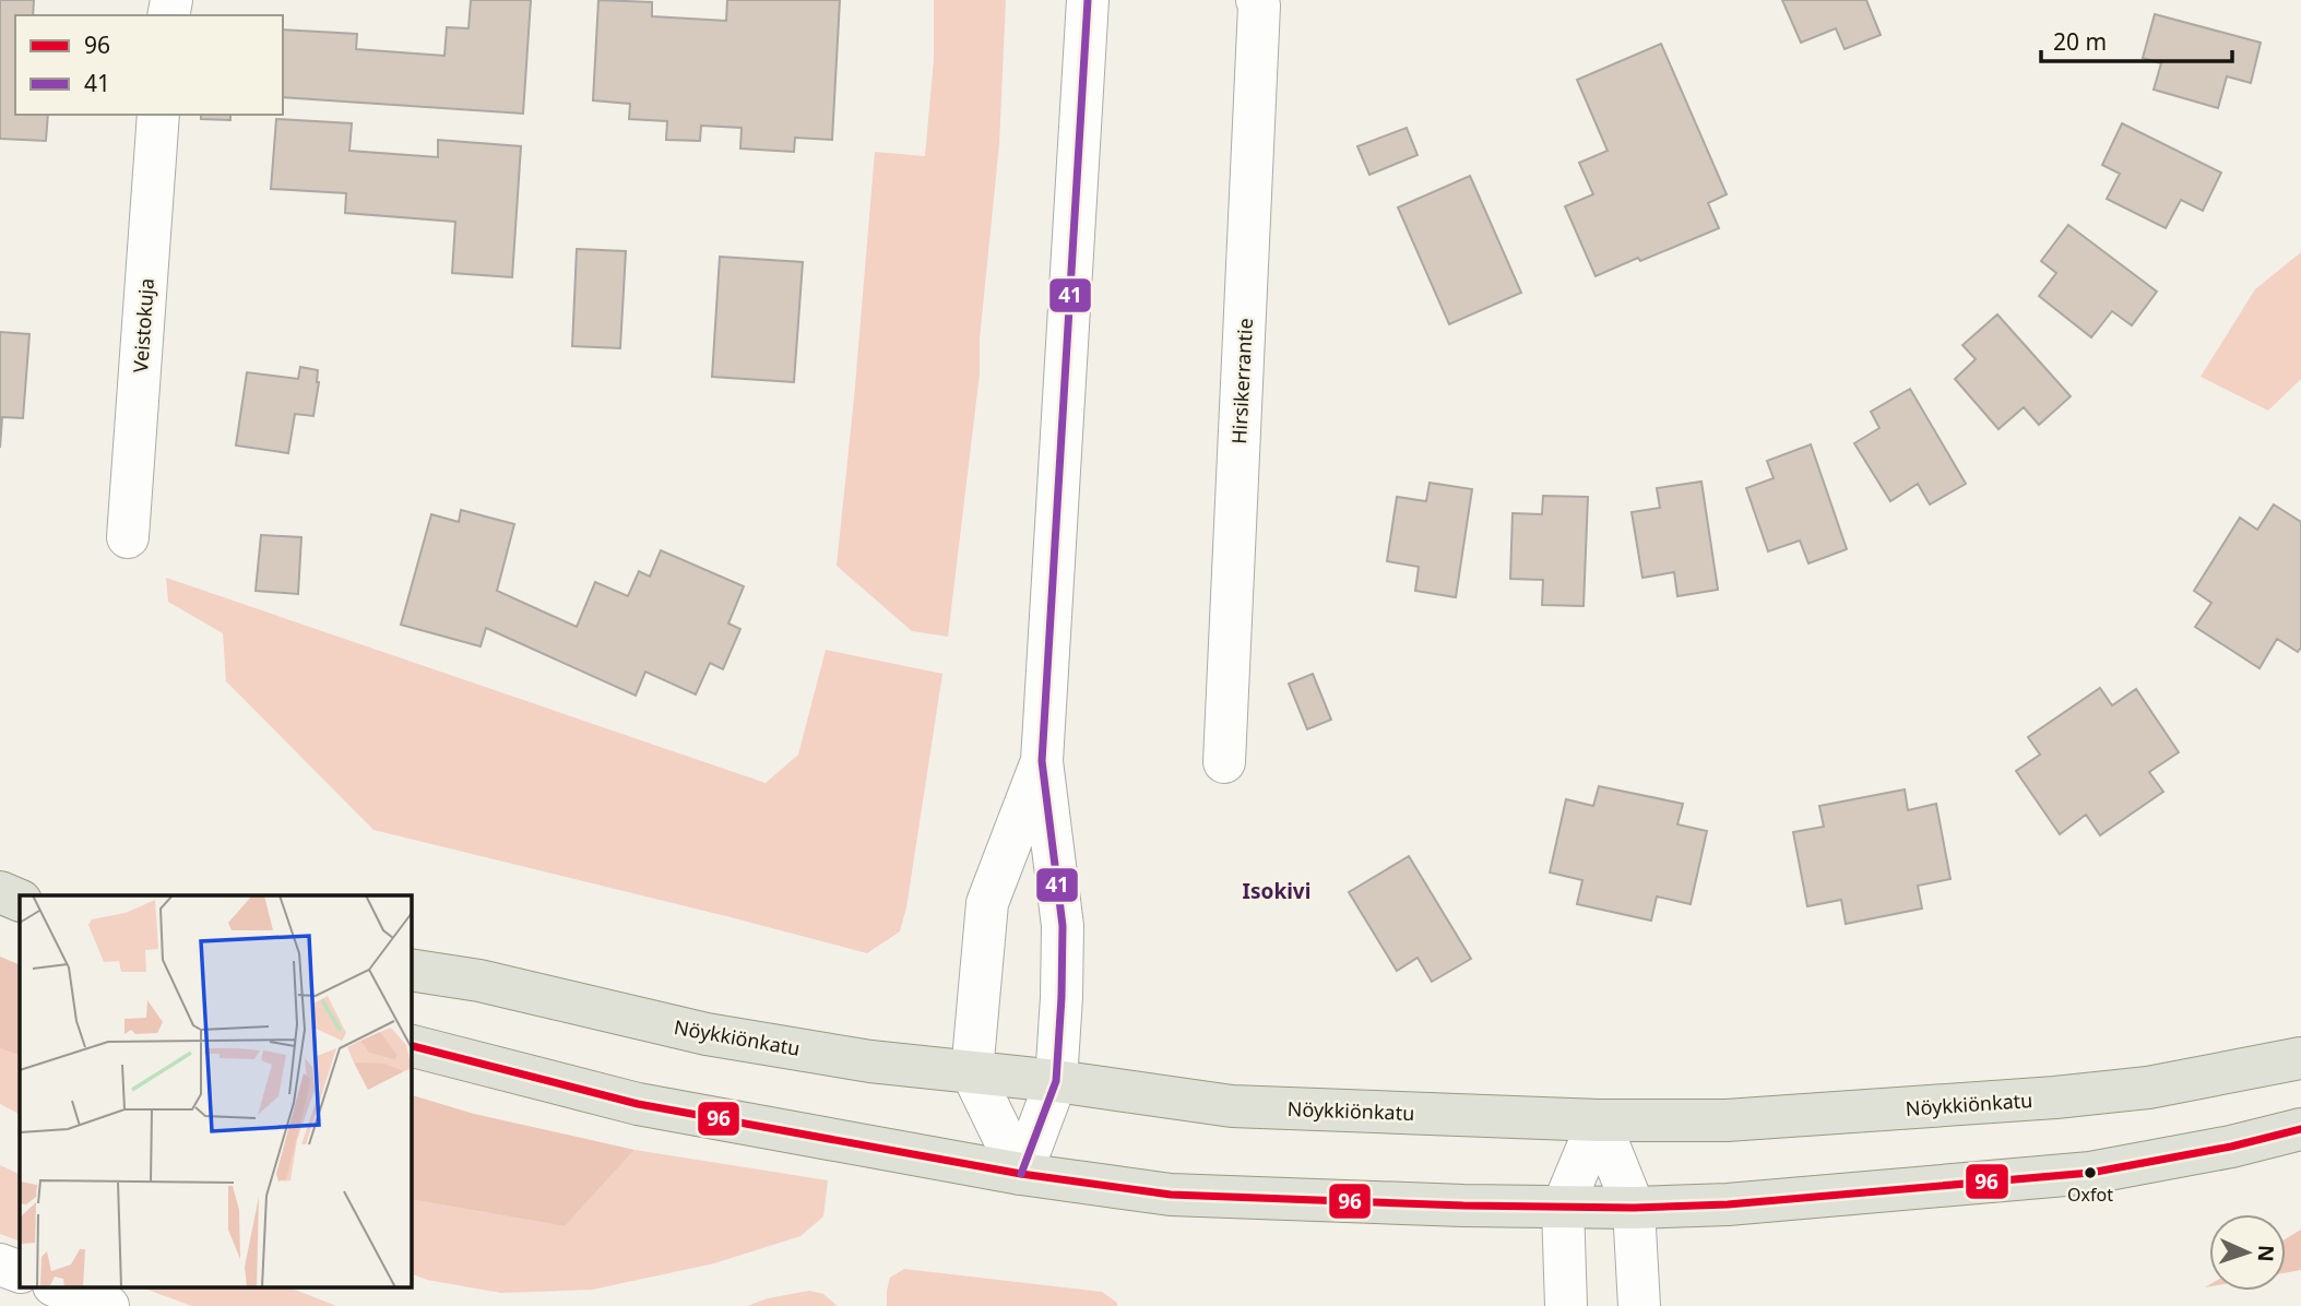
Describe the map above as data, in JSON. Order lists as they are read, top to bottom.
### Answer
{
  "streets": {
    "main road": ["Nöykkiönkatu"],
    "street": ["Veistokuja", "Hirsikerrantie"]
  },
  "districts": ["Isokivi"],
  "places": ["Oxfot"],
  "lines": ["transit line 41", "transit line 96"],
  "legend": ["96", "41"],
  "scale_bar": "20 m",
  "north": "right"
}
